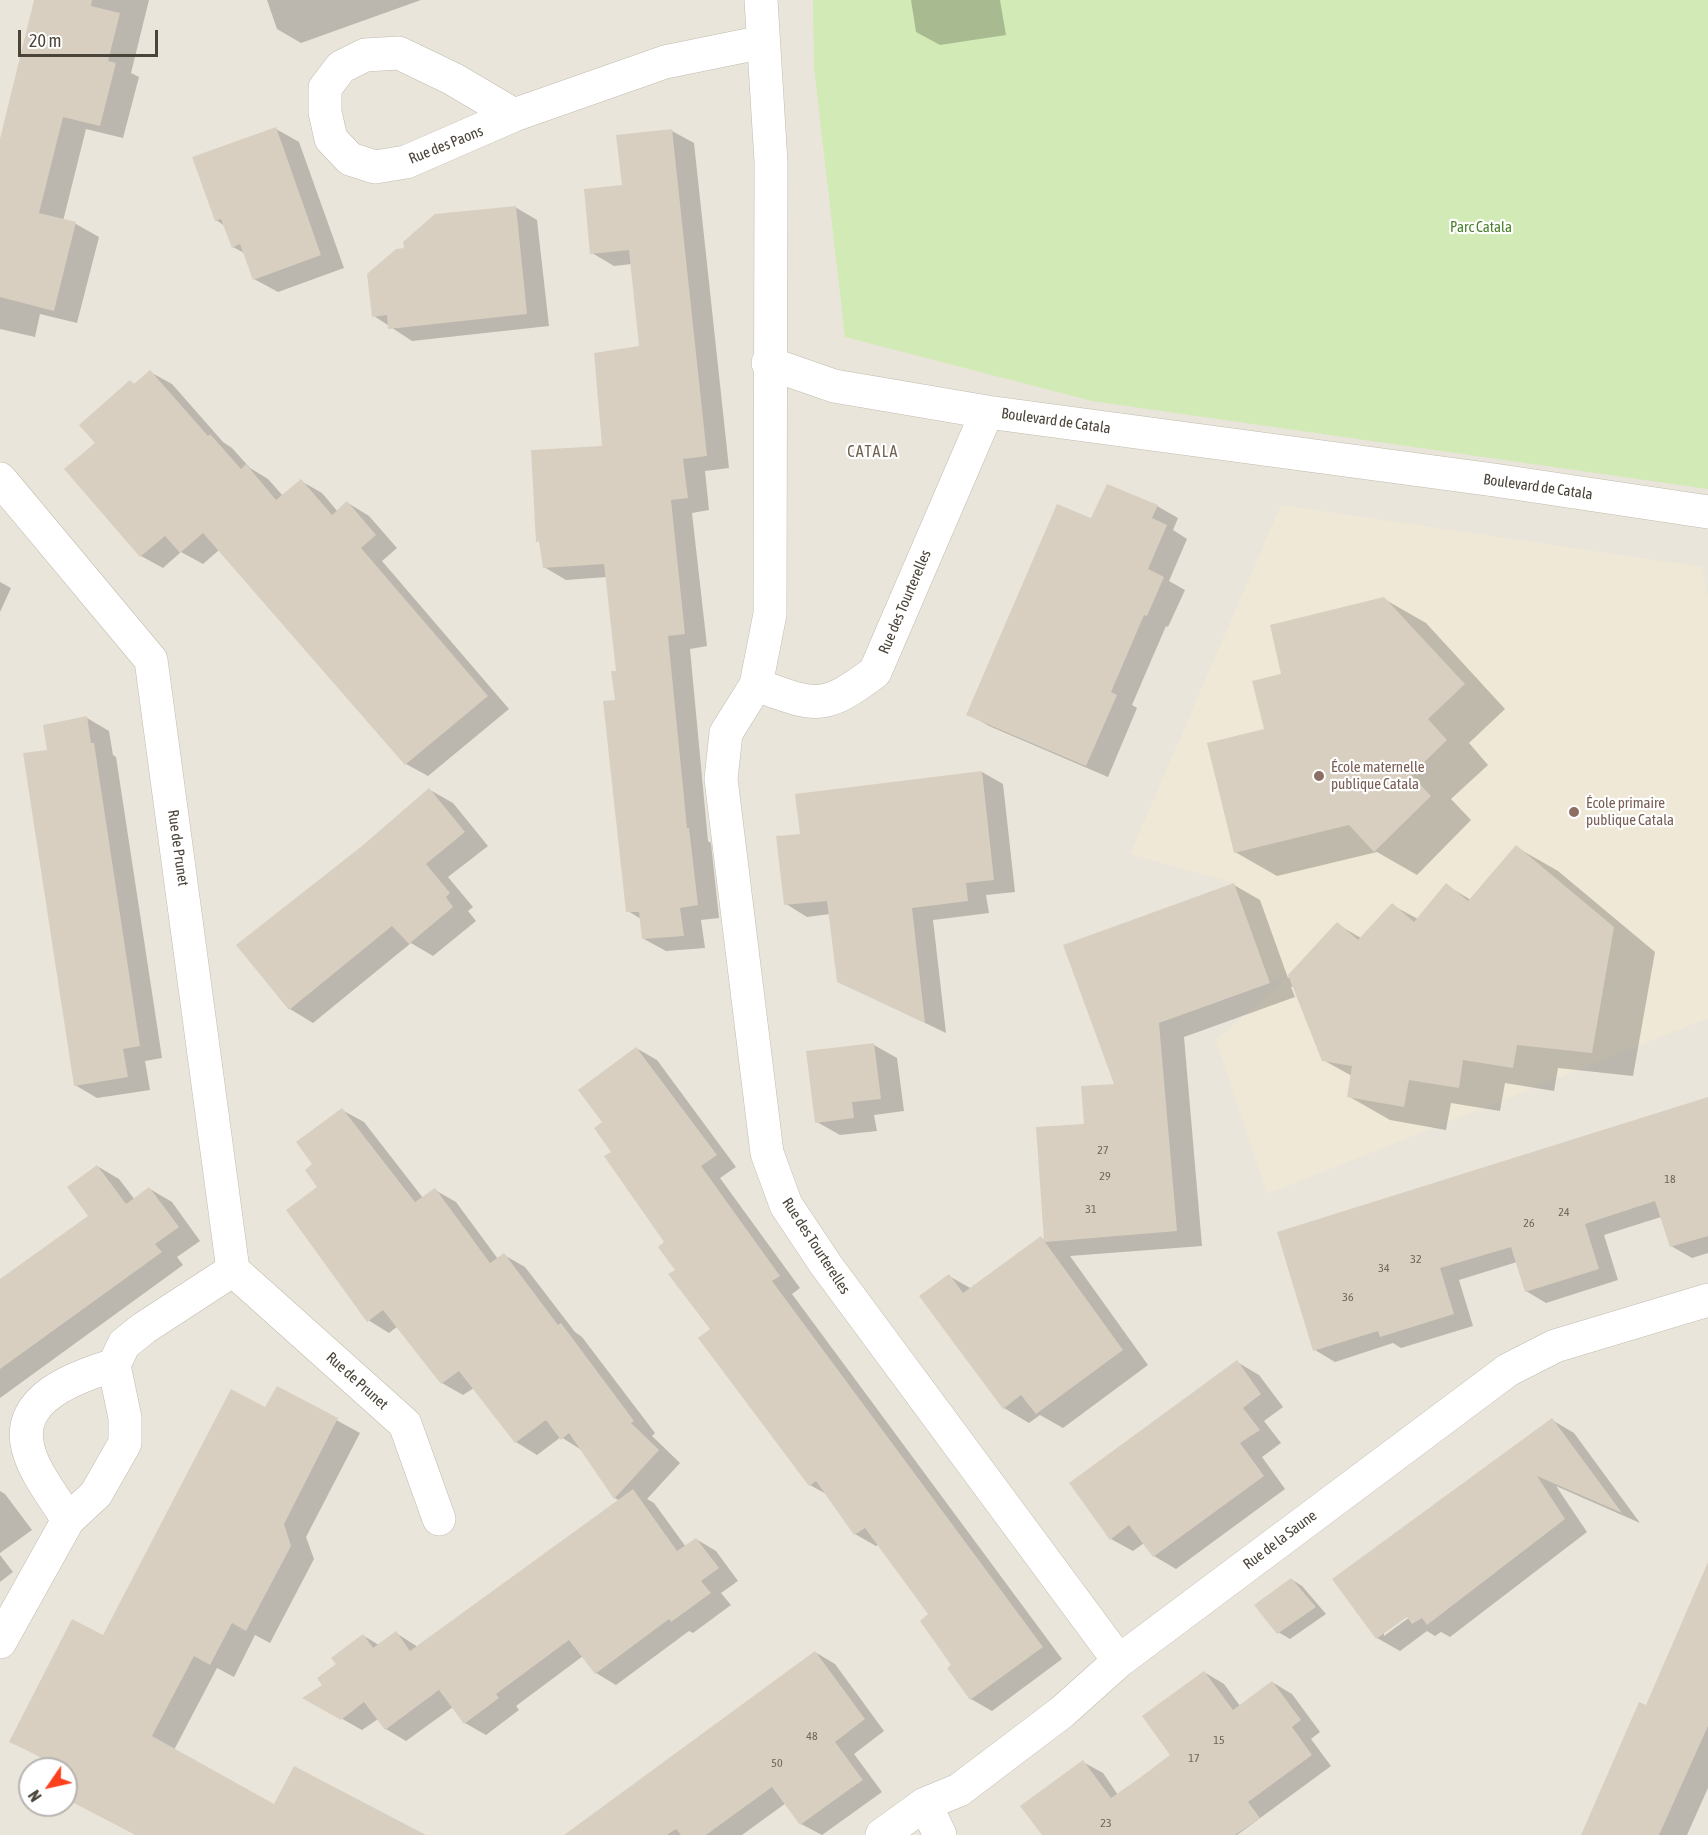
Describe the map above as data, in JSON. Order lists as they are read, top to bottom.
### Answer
{
  "streets": {
    "street": [
      "Rue des Paons",
      "Boulevard de Catala",
      "Rue des Tourterelles",
      "Rue de Prunet",
      "Rue de la Saune"
    ]
  },
  "crossings": [
    ["Boulevard de Catala", "Rue des Tourterelles"],
    ["Rue des Tourterelles", "Rue de la Saune"]
  ],
  "districts": ["CATALA"],
  "parks": ["Parc Catala"],
  "places": ["École maternelle publique Catala", "École primaire publique Catala"],
  "house_numbers": [
    "27",
    "29",
    "18",
    "31",
    "24",
    "26",
    "32",
    "34",
    "36",
    "48",
    "15",
    "17",
    "50",
    "23"
  ],
  "scale_bar": "20 m",
  "north": "bottom left"
}
